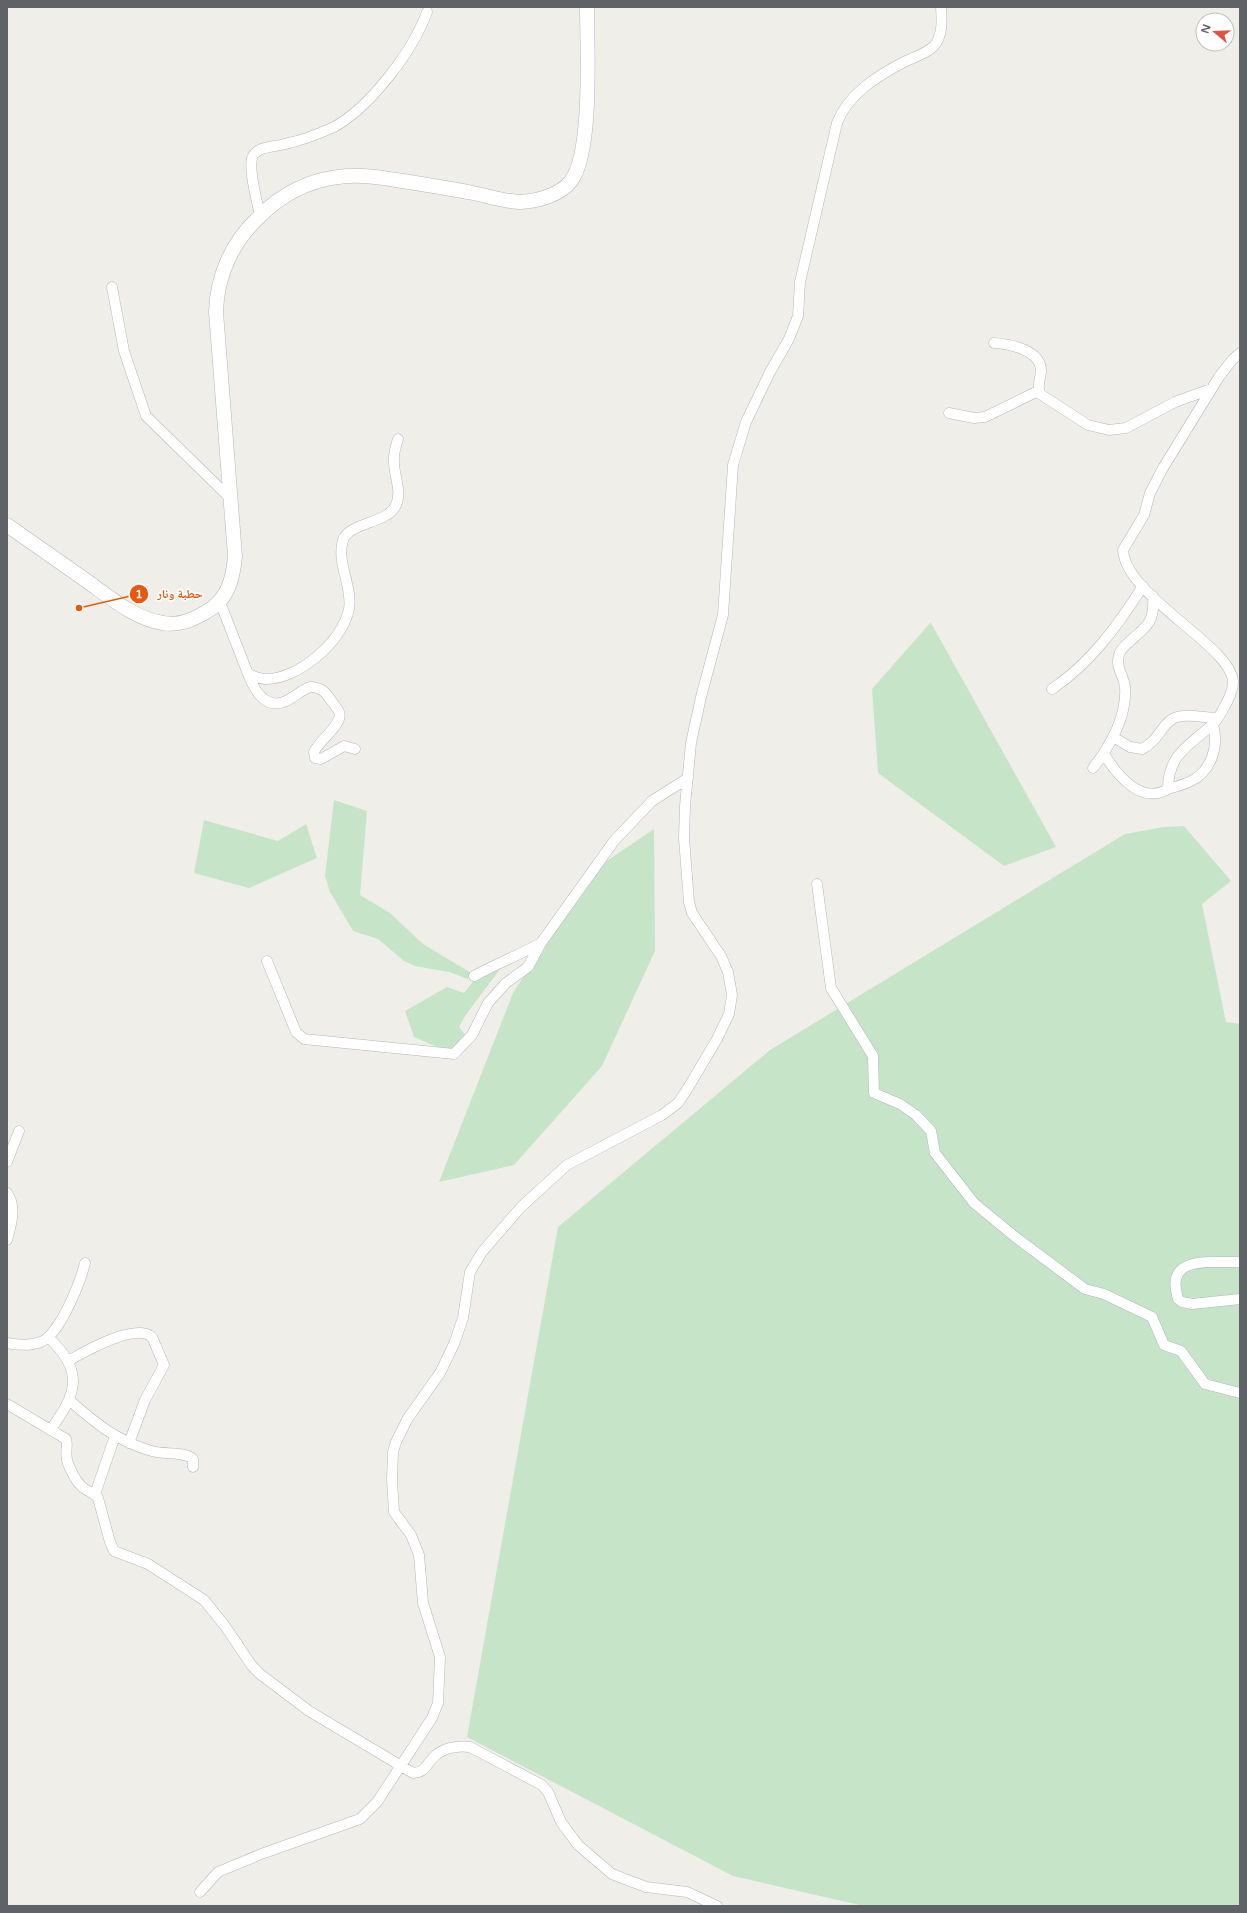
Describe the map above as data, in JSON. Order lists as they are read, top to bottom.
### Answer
{
  "places": ["حطبة ونار"],
  "north": "left"
}
